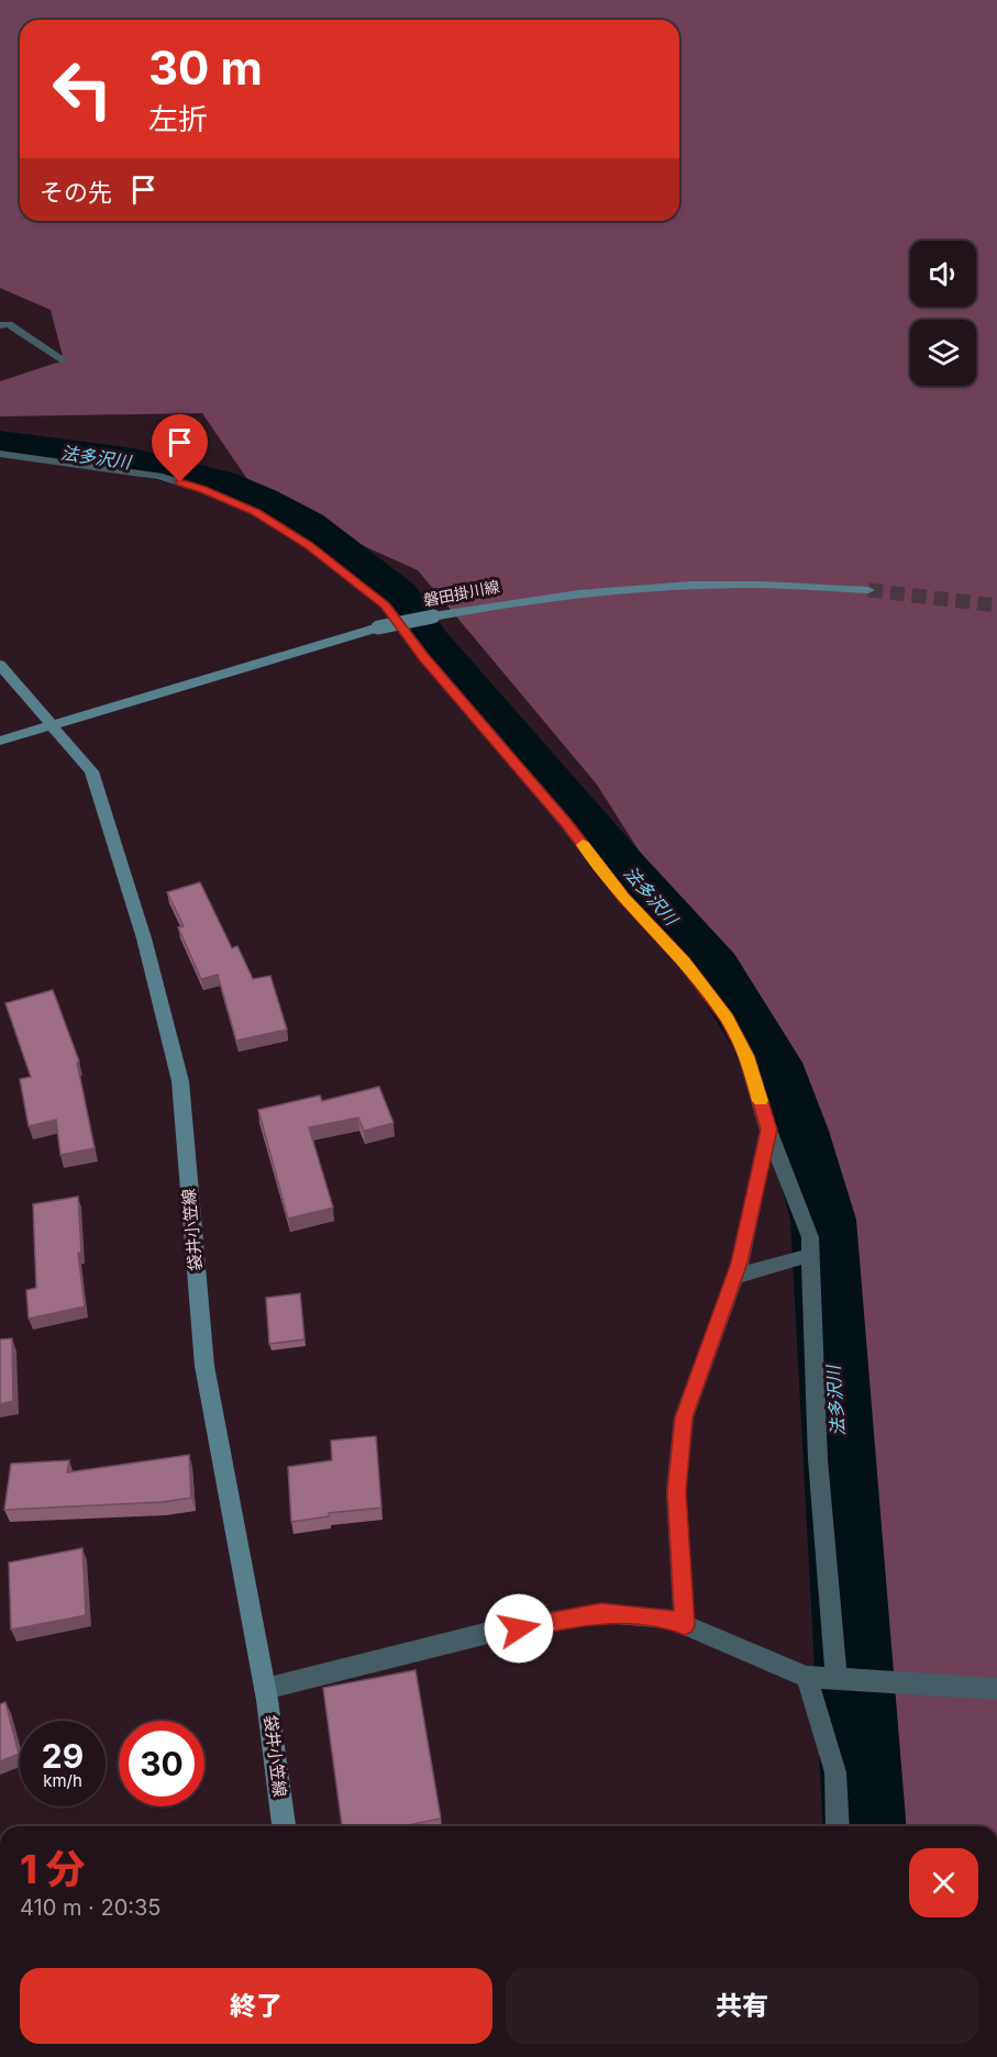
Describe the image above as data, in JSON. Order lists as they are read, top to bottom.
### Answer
{
  "streets": {
    "main road": ["磐田掛川線", "袋井小笠線"]
  },
  "crossings": [
    ["磐田掛川線", "袋井小笠線"]
  ],
  "water": ["法多沢川"],
  "page": {
    "turn": ["30 m", "左折"],
    "then": "その先",
    "speed": "29 km/h",
    "limit": "30",
    "heading": ["1 分", "410 m · 20:35"],
    "buttons": ["終了", "共有"]
  }
}
